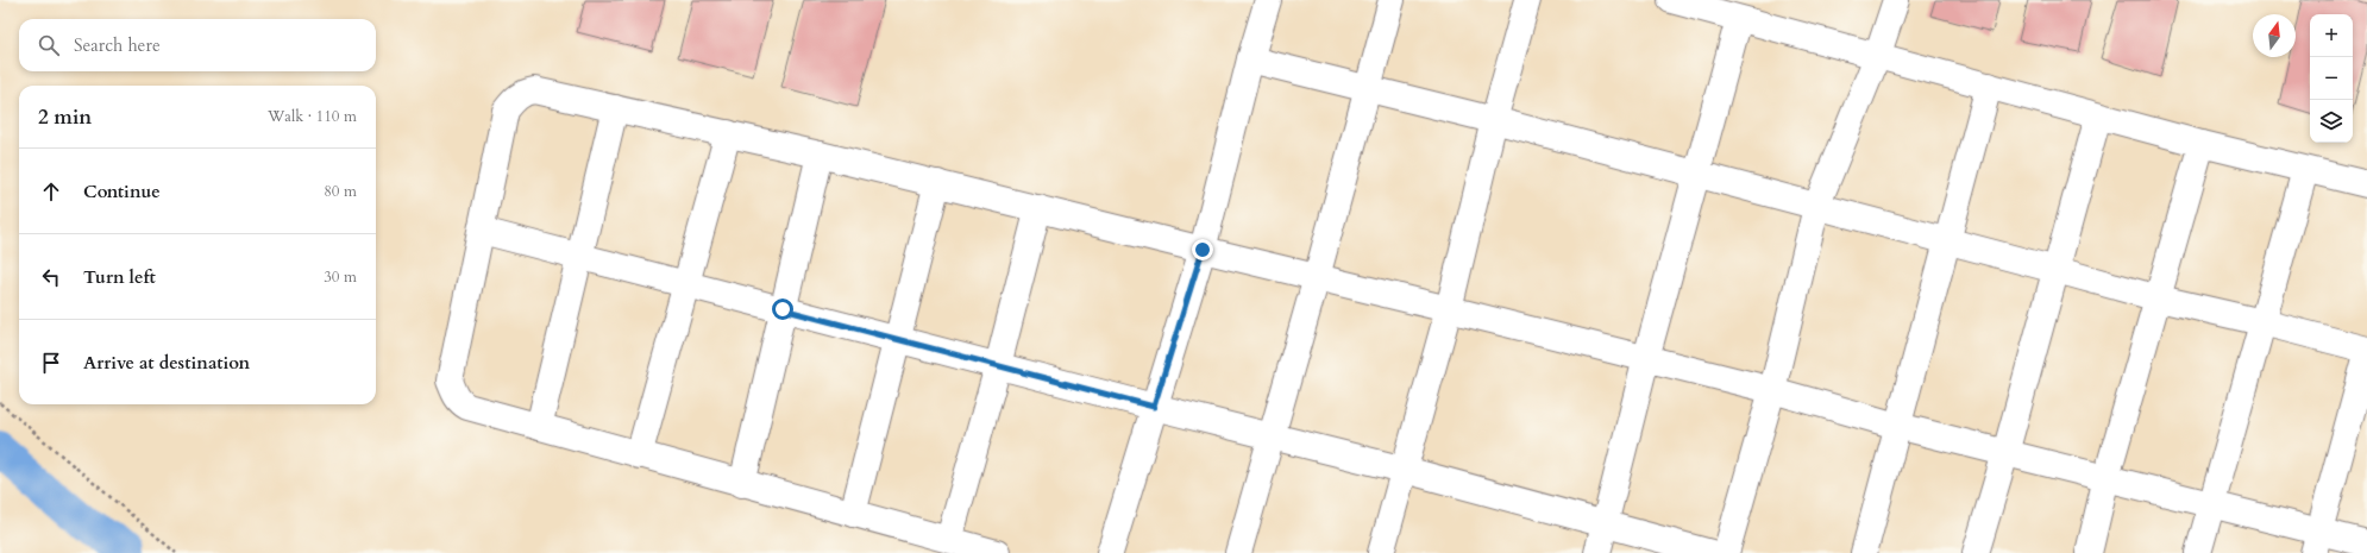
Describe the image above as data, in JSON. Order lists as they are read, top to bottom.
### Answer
{
  "north": "top",
  "page": {
    "map_buttons": ["+", "−"],
    "search": "Search here",
    "heading": ["2 min", "Walk · 110 m"],
    "list": [
      ["Continue", "80 m"],
      ["Turn left", "30 m"],
      "Arrive at destination"
    ]
  }
}
